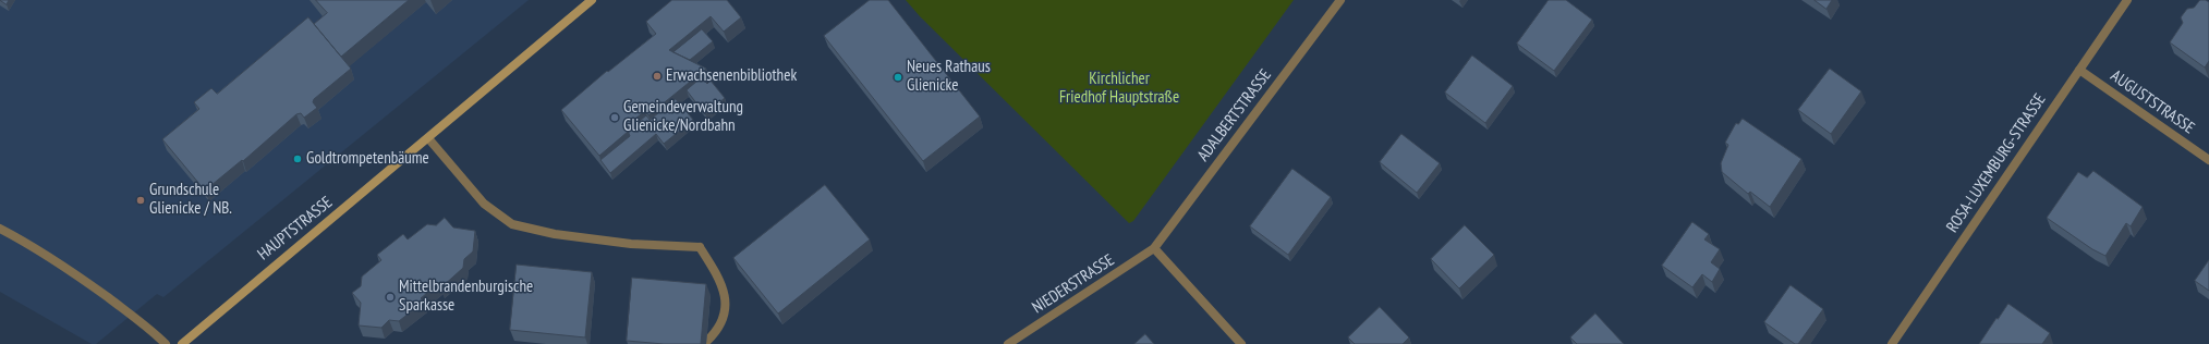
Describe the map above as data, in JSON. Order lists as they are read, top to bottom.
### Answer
{
  "streets": {
    "street": [
      "AUGUSTSTRASSE",
      "ADALBERTSTRASSE",
      "ROSA-LUXEMBURG-STRASSE",
      "HAUPTSTRASSE",
      "NIEDERSTRASSE"
    ]
  },
  "crossings": [
    ["AUGUSTSTRASSE", "ROSA-LUXEMBURG-STRASSE"],
    ["ADALBERTSTRASSE", "NIEDERSTRASSE"]
  ],
  "parks": ["Kirchlicher Friedhof Hauptstraße"],
  "places": [
    "Erwachsenenbibliothek",
    "Neues Rathaus Glienicke",
    "Gemeindeverwaltung Glienicke/Nordbahn",
    "Goldtrompetenbäume",
    "Grundschule Glienicke / NB.",
    "Mittelbrandenburgische Sparkasse"
  ]
}
